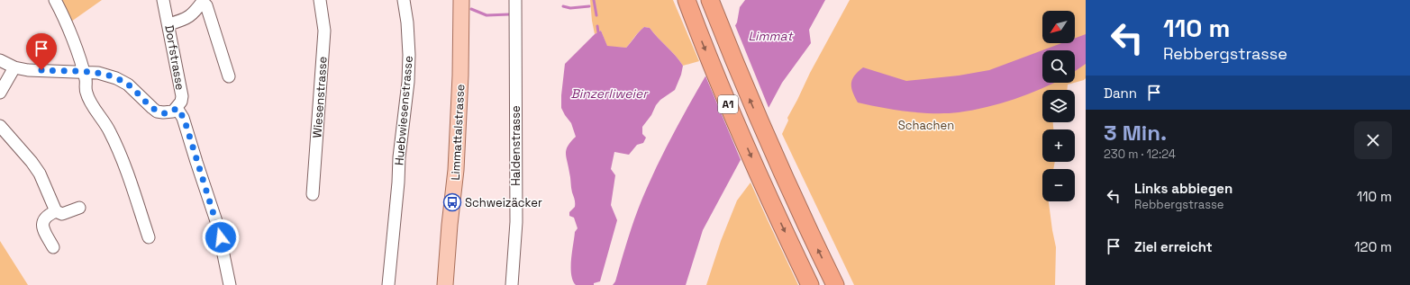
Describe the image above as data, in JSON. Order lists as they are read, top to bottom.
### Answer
{
  "streets": {
    "highway": ["A1"],
    "main road": ["Limmattalstrasse"],
    "street": [
      "Dorfstrasse",
      "Wiesenstrasse",
      "Huebwiesenstrasse",
      "Haldenstrasse"
    ]
  },
  "water": ["Limmat", "Binzerliweier"],
  "parks": ["Schachen"],
  "places": {
    "bus stop": ["Schweizäcker"]
  },
  "north": "bottom left",
  "page": {
    "turn": ["110 m", "Rebbergstrasse"],
    "map_buttons": ["+", "−"],
    "then": "Dann",
    "heading": ["3 Min.", "230 m · 12:24"],
    "list": [
      {
        "name": "Links abbiegen",
        "note": "Rebbergstrasse",
        "value": "110 m"
      },
      {
        "name": "Ziel erreicht",
        "value": "120 m"
      }
    ]
  }
}
